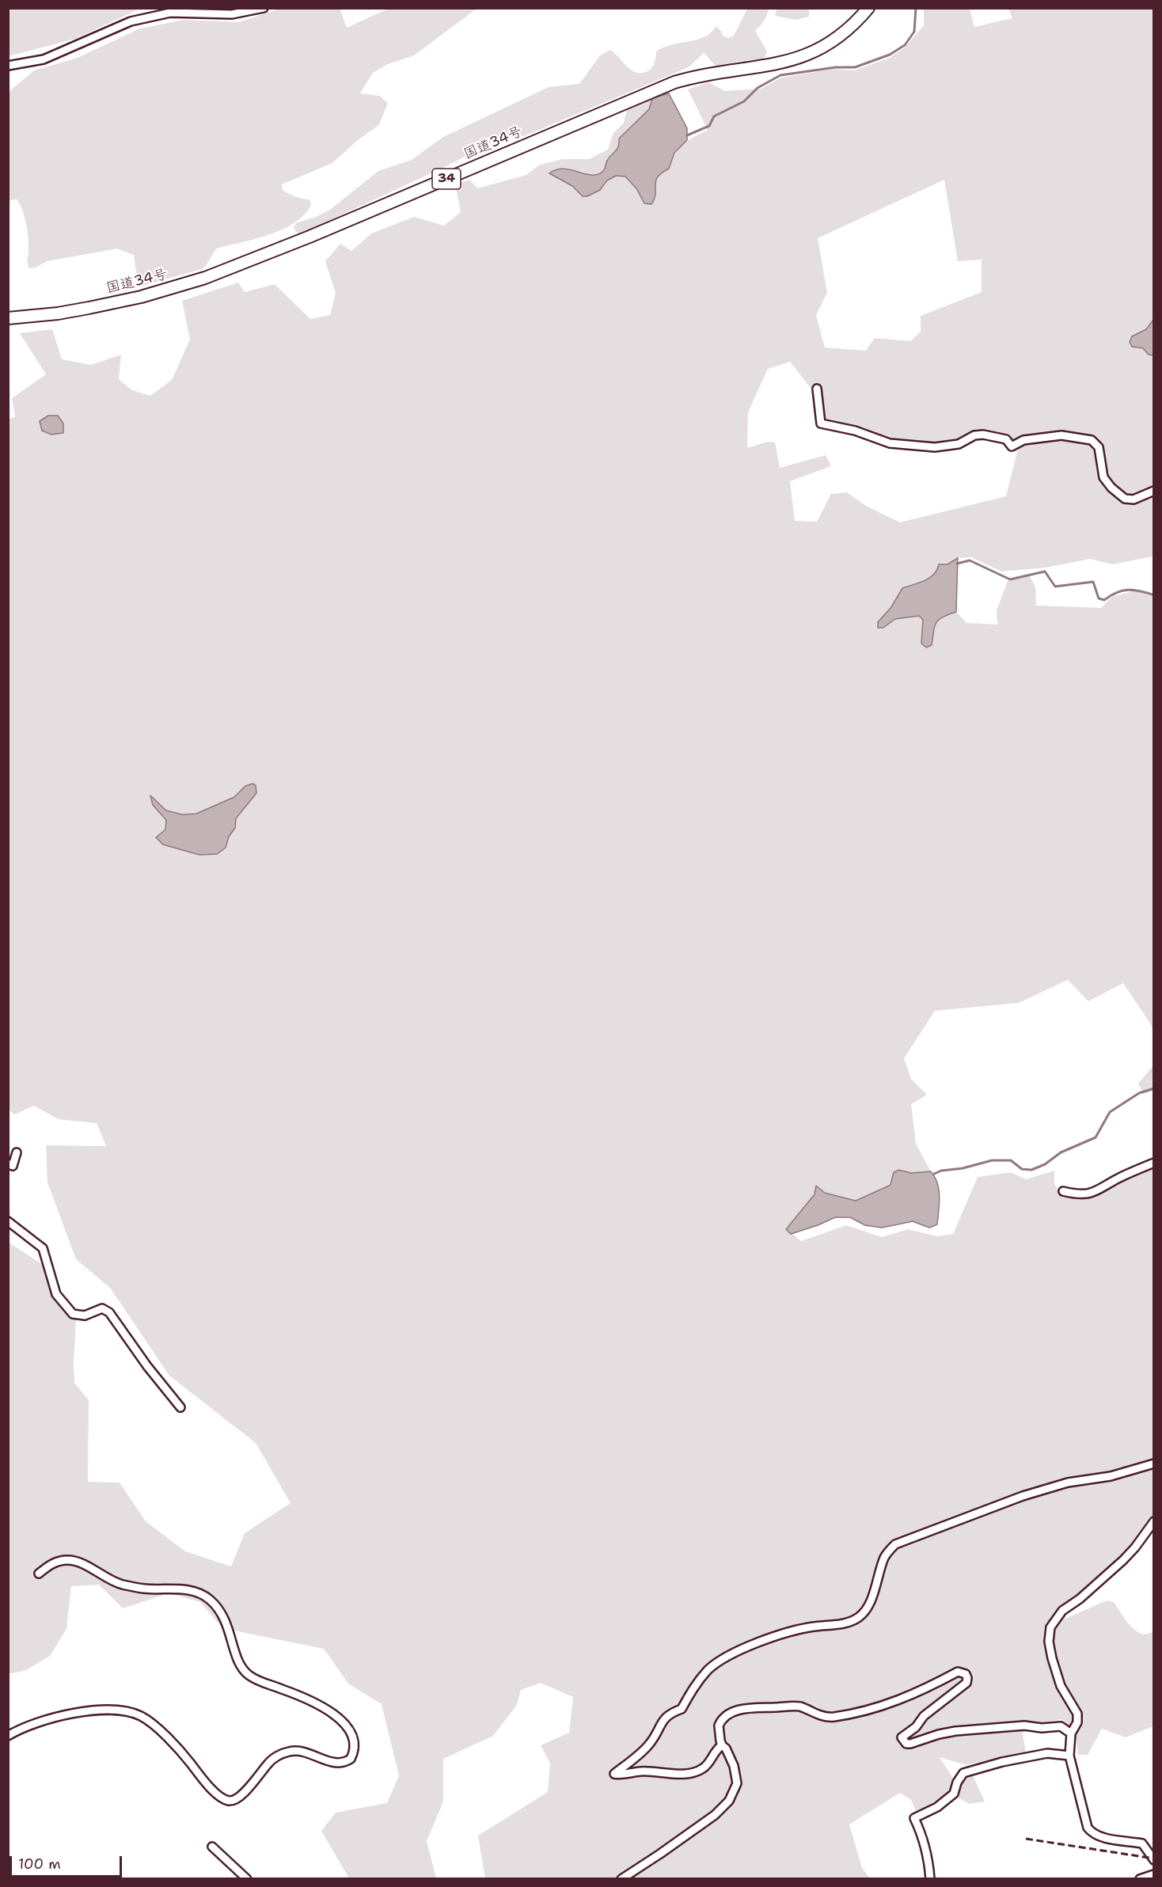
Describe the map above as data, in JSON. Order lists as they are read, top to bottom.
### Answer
{
  "streets": {
    "highway": ["国道34号", "34"]
  },
  "scale_bar": "100 m"
}
